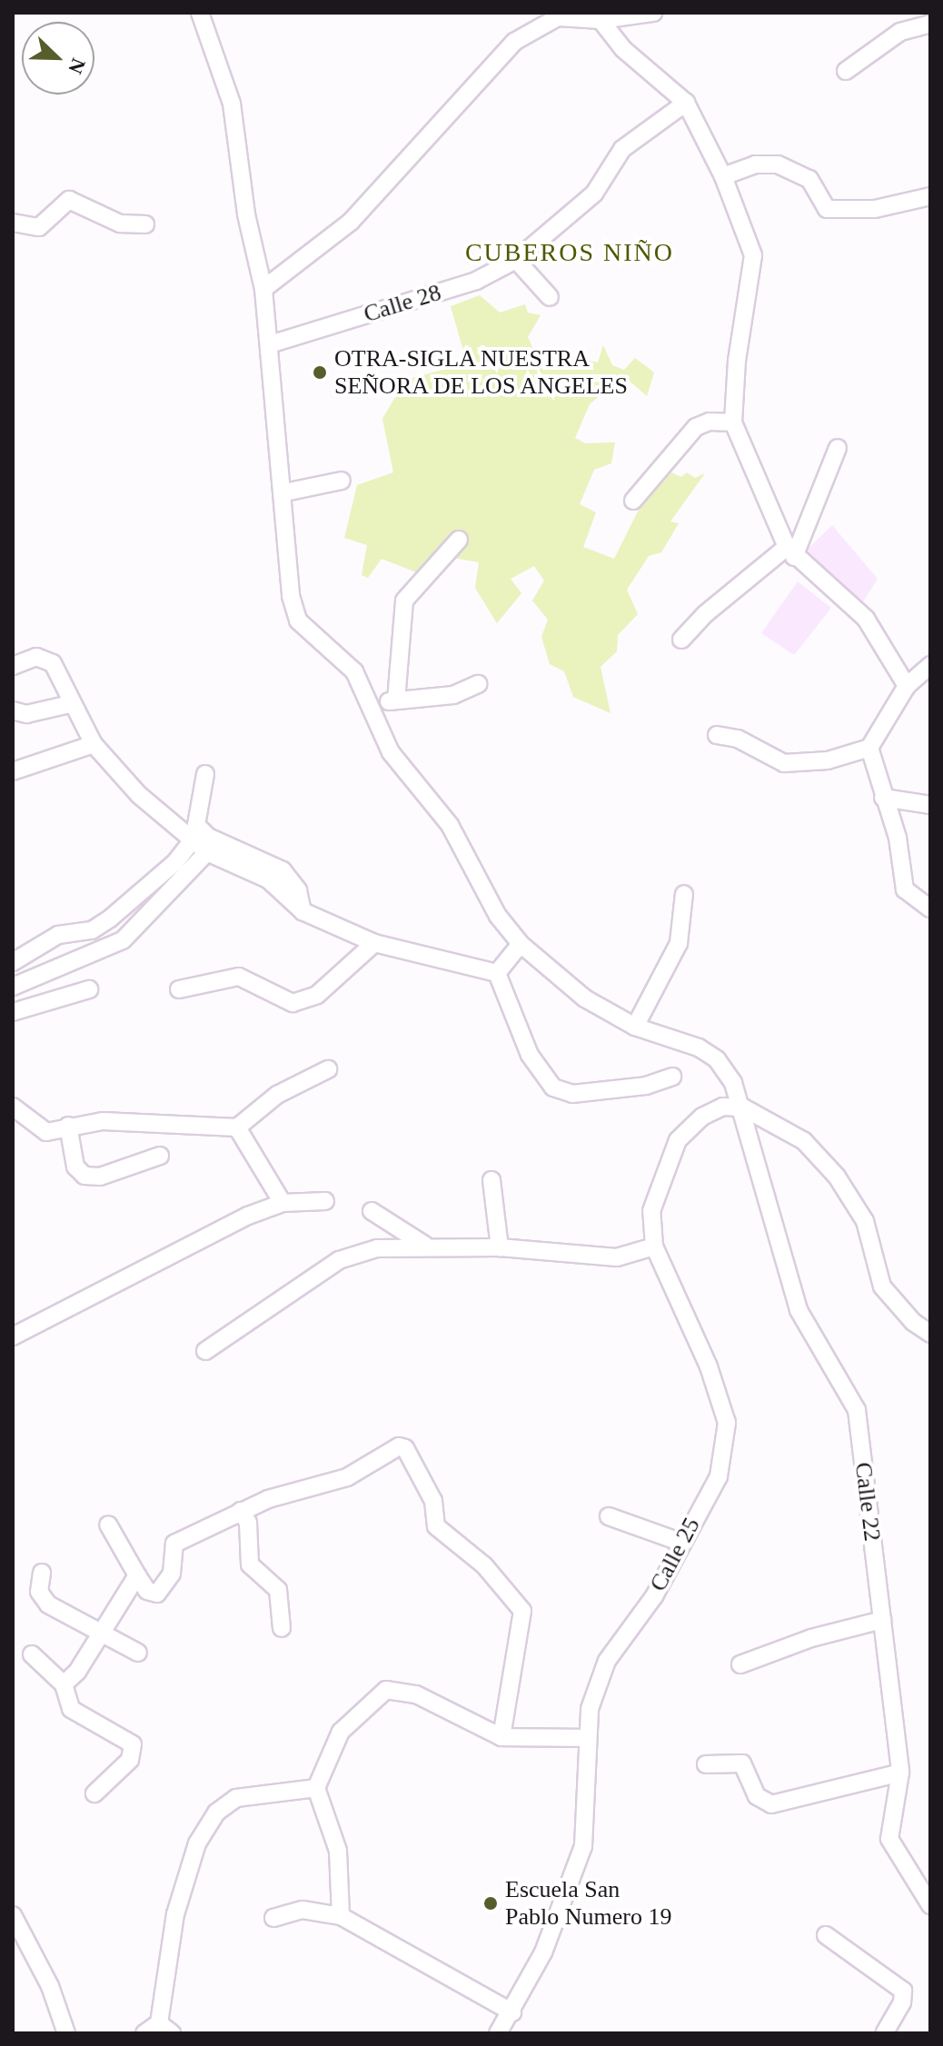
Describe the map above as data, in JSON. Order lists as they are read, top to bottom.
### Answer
{
  "streets": {
    "street": ["Calle 28", "Calle 22", "Calle 25"]
  },
  "crossings": [
    ["Calle 28", "Calle 22"],
    ["Calle 22", "Calle 25"]
  ],
  "districts": ["CUBEROS NIÑO"],
  "places": ["OTRA-SIGLA NUESTRA SEÑORA DE LOS ANGELES", "Escuela San Pablo Numero 19"],
  "north": "bottom right"
}
